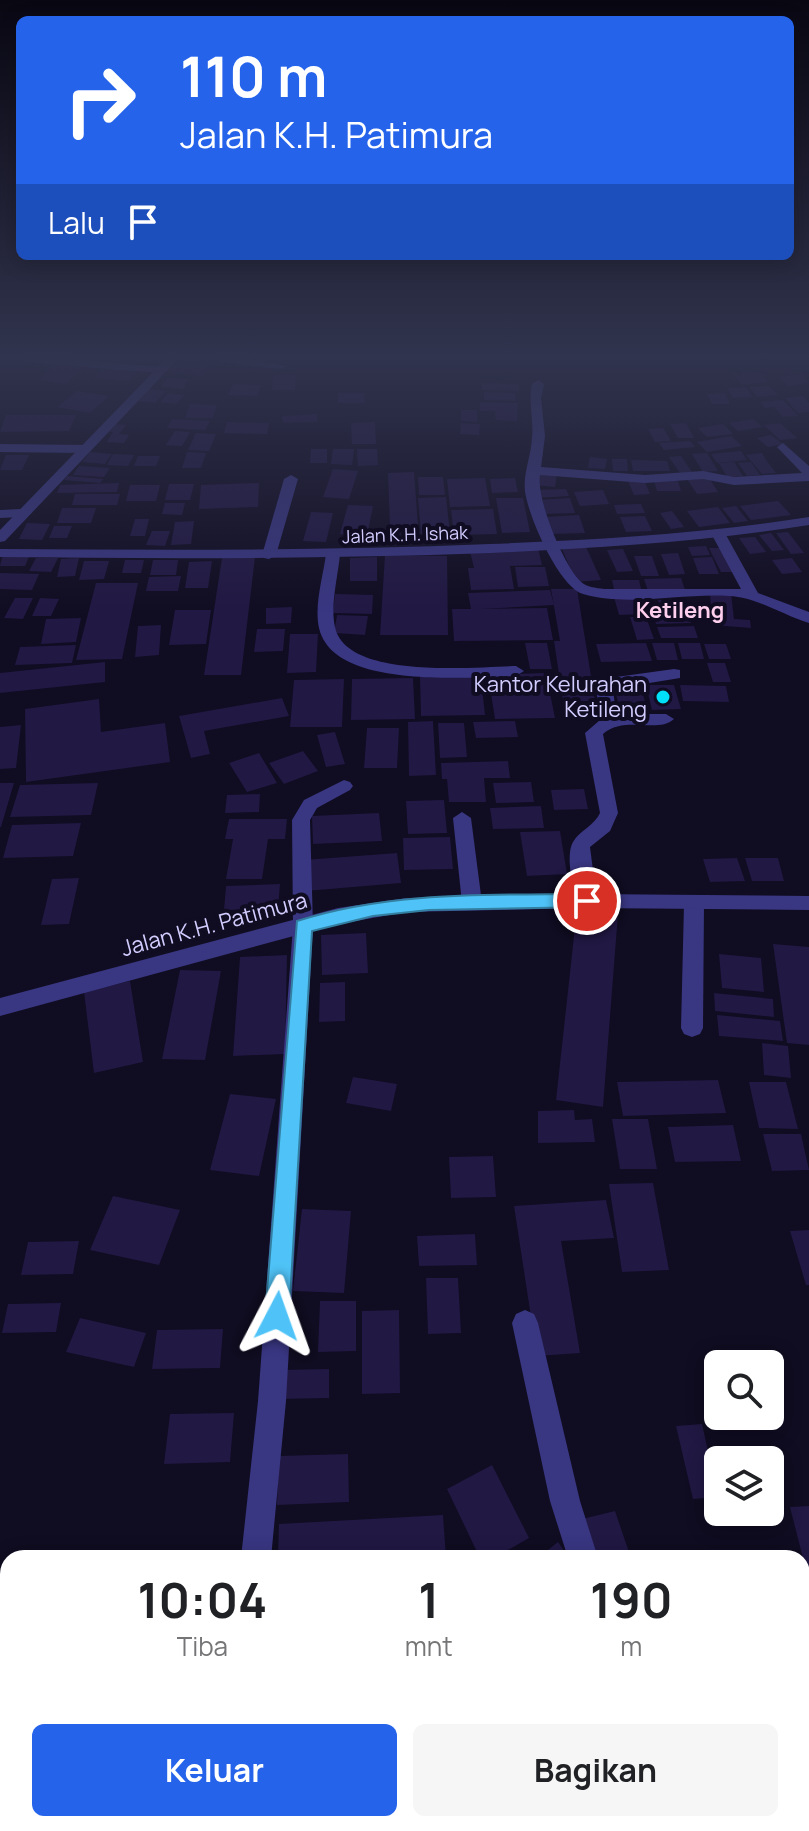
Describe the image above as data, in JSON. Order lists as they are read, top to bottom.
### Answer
{
  "streets": {
    "street": ["Jalan K.H. Ishak", "Jalan K.H. Patimura"]
  },
  "districts": ["Ketileng"],
  "places": ["Kantor Kelurahan Ketileng"],
  "page": {
    "turn": ["110 m", "Jalan K.H. Patimura"],
    "then": "Lalu",
    "eta": [
      "10:04",
      "Tiba",
      "1",
      "mnt",
      "190",
      "m"
    ],
    "buttons": ["Keluar", "Bagikan"]
  }
}
